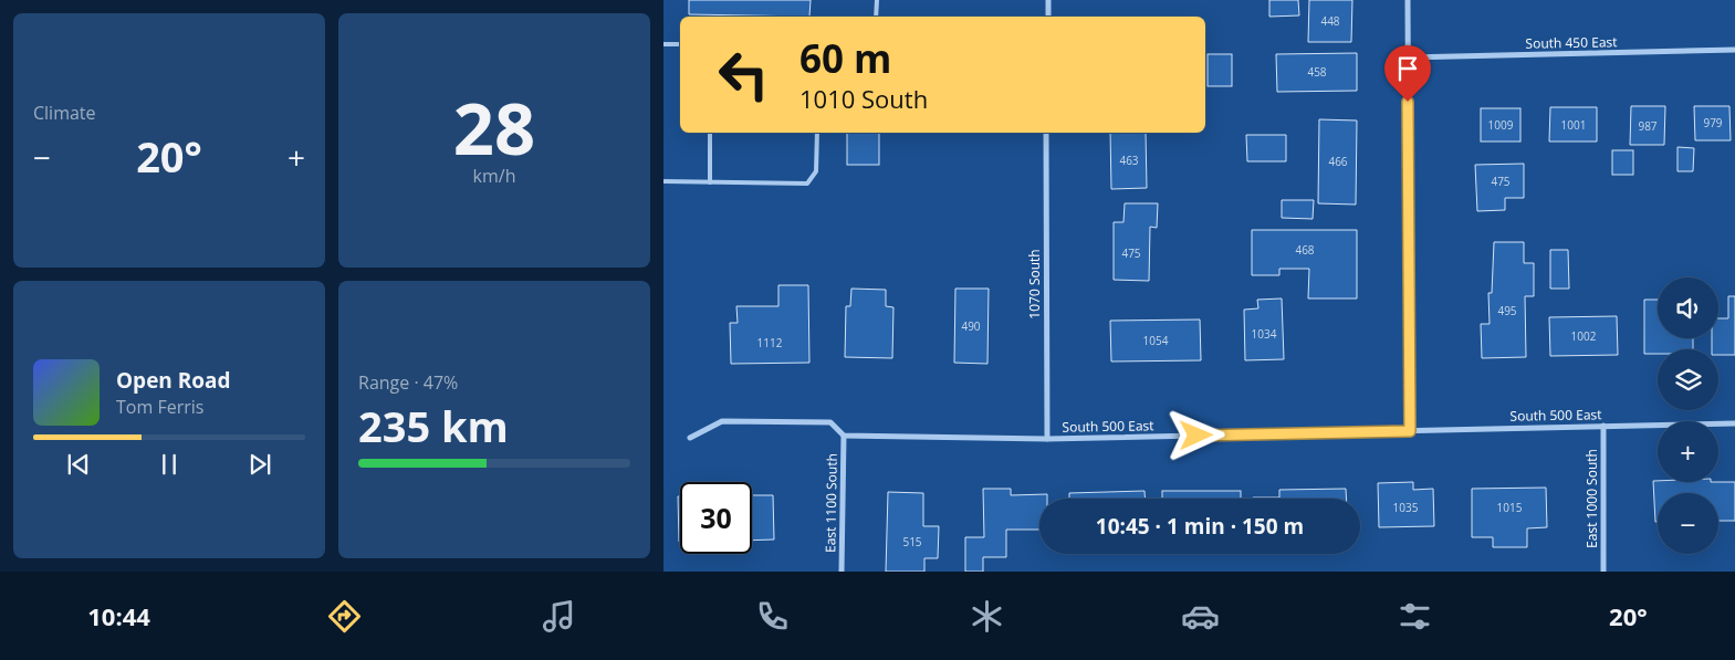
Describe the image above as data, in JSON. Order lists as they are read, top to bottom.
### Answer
{
  "streets": {
    "street": [
      "South 450 East",
      "1070 South",
      "South 500 East",
      "East 1000 South",
      "East 1100 South"
    ]
  },
  "crossings": [
    ["1070 South", "South 500 East"],
    ["South 500 East", "East 1000 South"],
    ["South 500 East", "East 1100 South"]
  ],
  "house_numbers": [
    "448",
    "458",
    "979",
    "1009",
    "1001",
    "987",
    "463",
    "466",
    "475",
    "468",
    "475",
    "495",
    "490",
    "1034",
    "1002",
    "1054",
    "1112",
    "1035",
    "1015",
    "515"
  ],
  "page": {
    "tile": [
      "Climate",
      ["28", "km/h"],
      ["Range · 47%", "235 km"]
    ],
    "turn": ["60 m", "1010 South"],
    "heat": ["−", "20°", "+"],
    "map_buttons": ["+", "−"],
    "song": ["Open Road", "Tom Ferris"],
    "limit": "30",
    "trip": "10:45 · 1 min · 150 m",
    "tabs": ["10:44", "20°"]
  }
}
